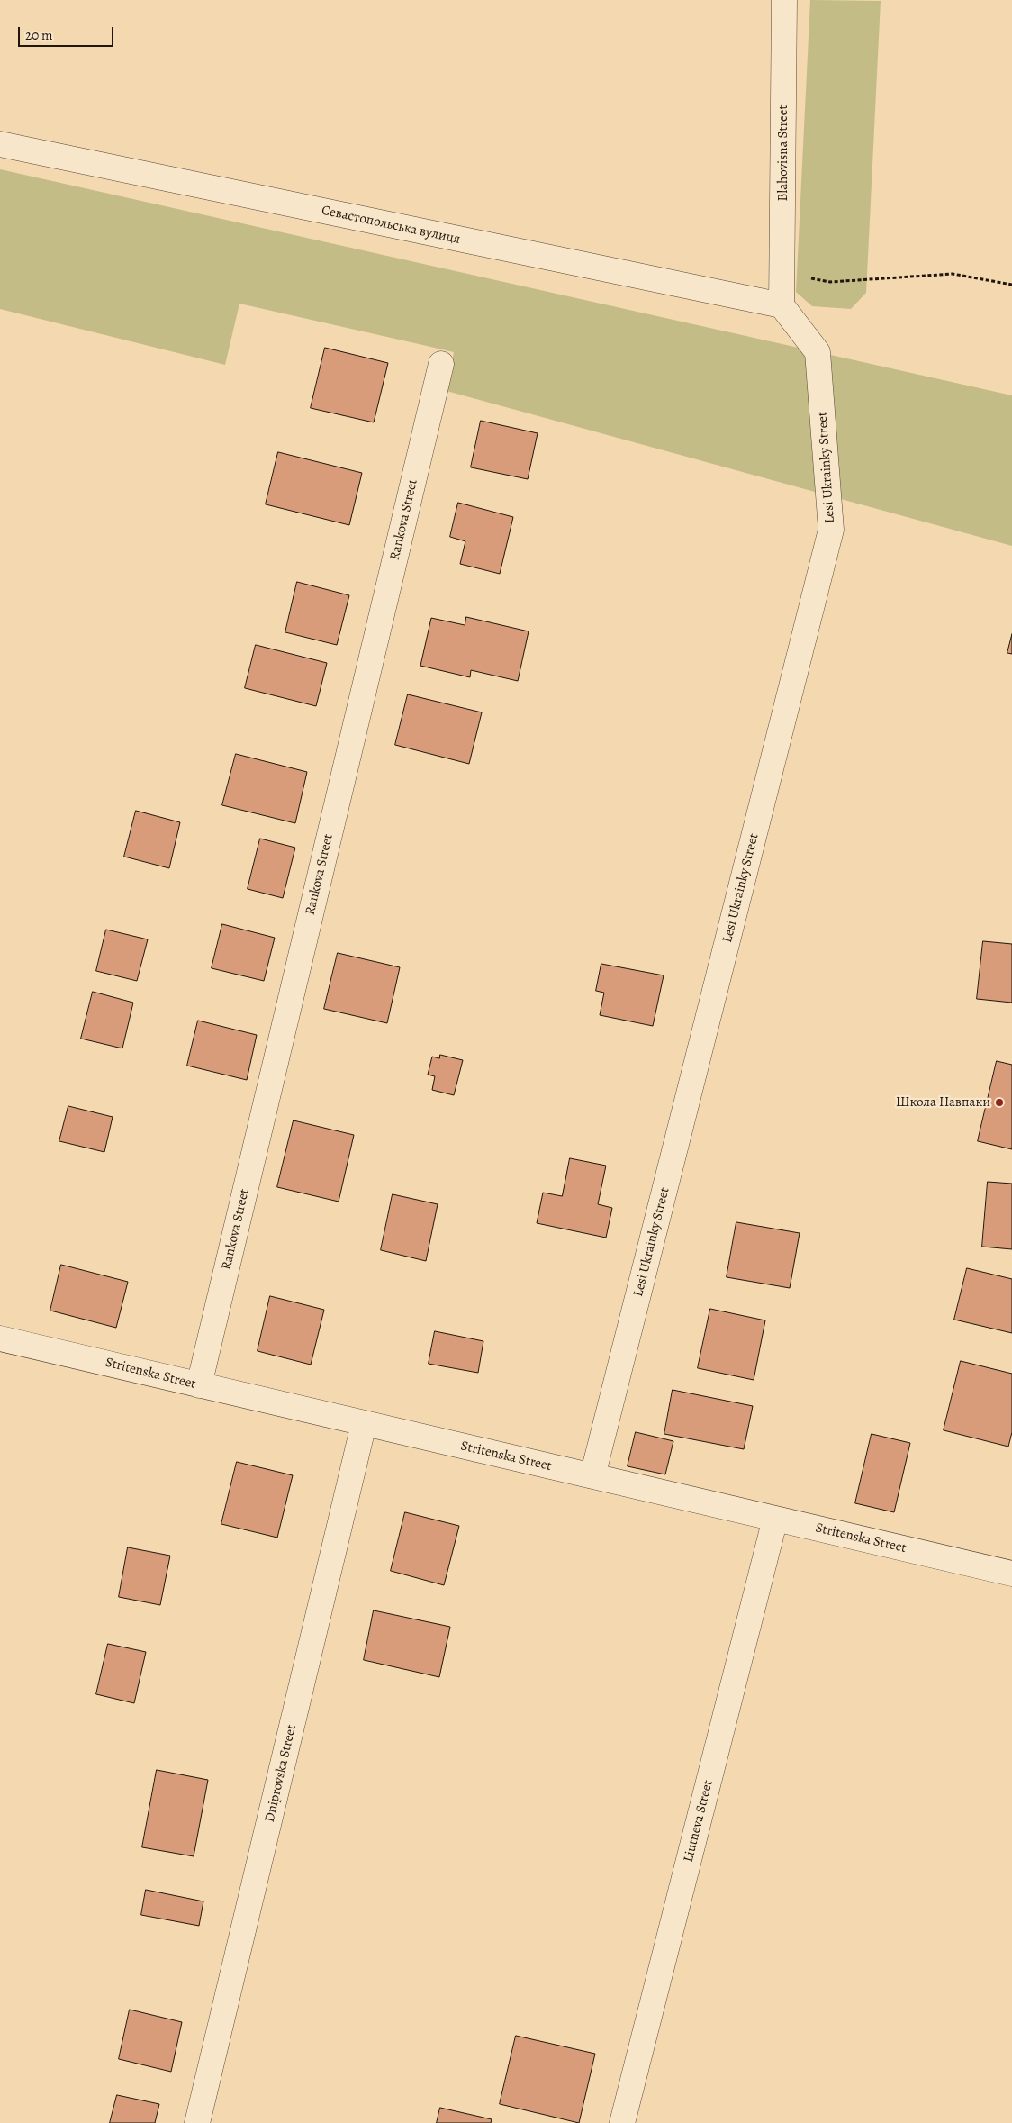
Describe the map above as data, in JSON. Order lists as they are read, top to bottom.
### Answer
{
  "streets": {
    "street": [
      "Blahovisna Street",
      "Севастопольська вулиця",
      "Lesi Ukrainky Street",
      "Rankova Street",
      "Stritenska Street",
      "Dniprovska Street",
      "Liutneva Street"
    ]
  },
  "crossings": [
    ["Blahovisna Street", "Севастопольська вулиця"],
    ["Blahovisna Street", "Lesi Ukrainky Street"],
    ["Севастопольська вулиця", "Lesi Ukrainky Street"],
    ["Lesi Ukrainky Street", "Stritenska Street"],
    ["Rankova Street", "Stritenska Street"],
    ["Stritenska Street", "Dniprovska Street"],
    ["Stritenska Street", "Liutneva Street"]
  ],
  "places": ["Школа Навпаки"],
  "scale_bar": "20 m"
}
